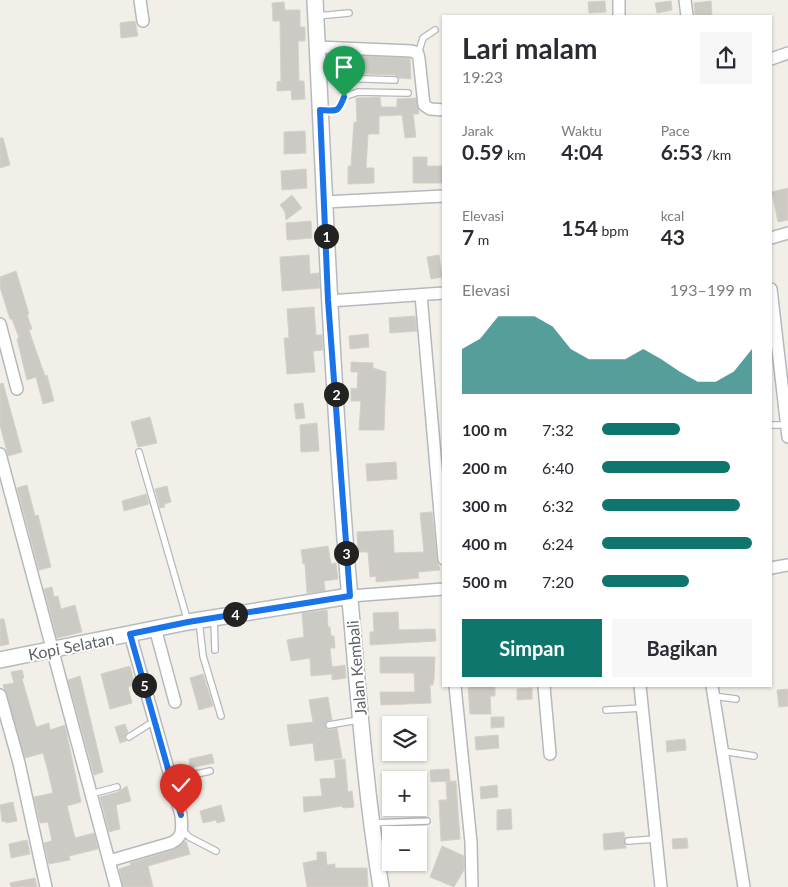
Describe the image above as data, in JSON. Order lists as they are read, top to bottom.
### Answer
{
  "streets": {
    "street": ["Kopi Selatan", "Jalan Kembali"]
  },
  "crossings": [
    ["Kopi Selatan", "Jalan Kembali"]
  ],
  "page": {
    "heading": ["Lari malam", "19:23"],
    "stats": [
      ["Jarak", "0.59 km"],
      ["Waktu", "4:04"],
      ["Pace", "6:53 /km"],
      ["Elevasi", "7 m"],
      ["154 bpm"],
      ["kcal", "43"]
    ],
    "pins": [
      "1",
      "2",
      "3",
      "4",
      "5"
    ],
    "chart": ["Elevasi", "193–199 m"],
    "list": [
      {
        "name": "100 m",
        "note": "7:32"
      },
      {
        "name": "200 m",
        "note": "6:40"
      },
      {
        "name": "300 m",
        "note": "6:32"
      },
      {
        "name": "400 m",
        "note": "6:24"
      },
      {
        "name": "500 m",
        "note": "7:20"
      }
    ],
    "buttons": ["Simpan", "Bagikan"],
    "map_buttons": ["+", "−"]
  }
}
